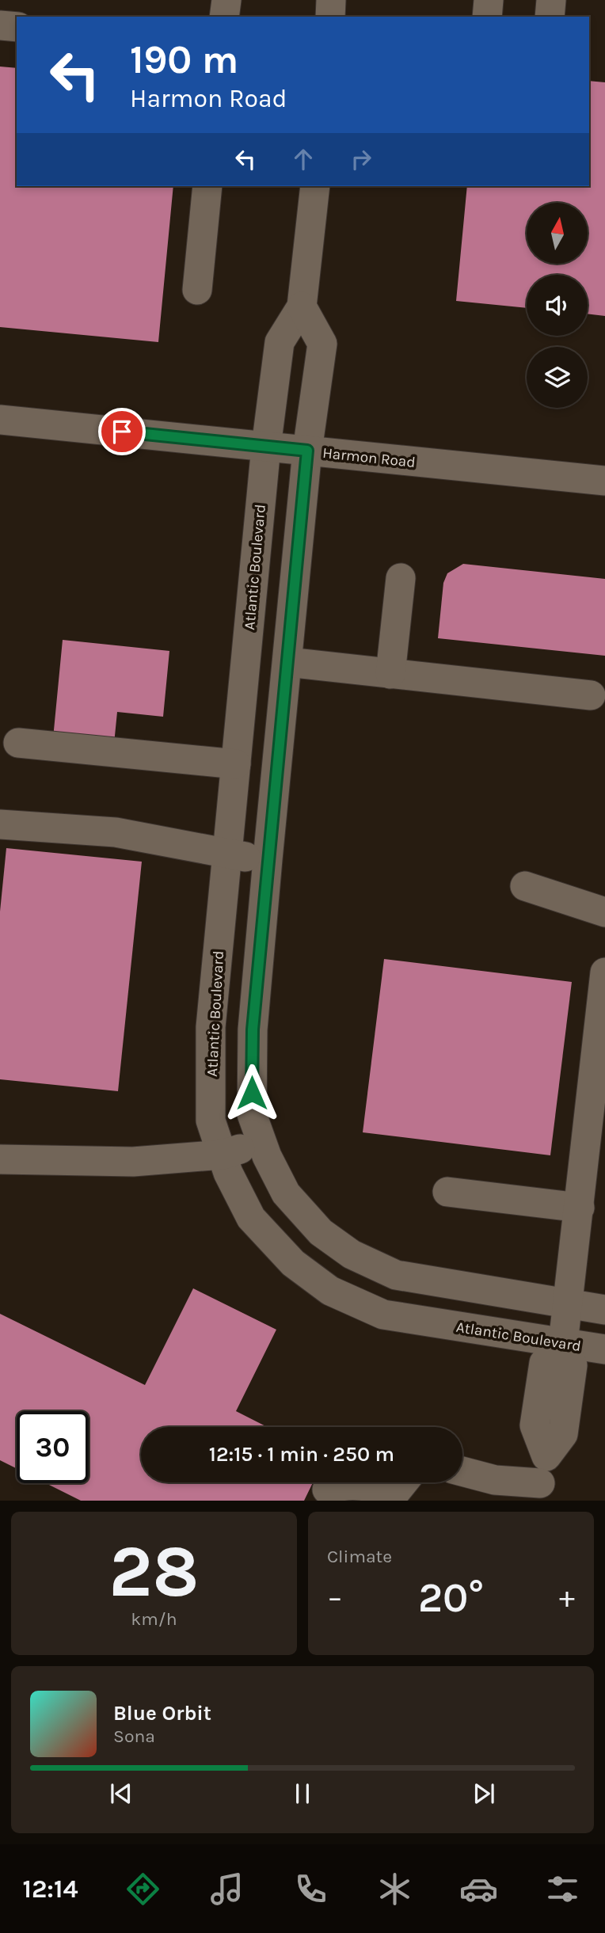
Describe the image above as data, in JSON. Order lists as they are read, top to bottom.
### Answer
{
  "streets": {
    "street": ["Harmon Road", "Atlantic Boulevard"]
  },
  "crossings": [
    ["Harmon Road", "Atlantic Boulevard"]
  ],
  "north": "top",
  "page": {
    "turn": ["190 m", "Harmon Road"],
    "limit": "30",
    "trip": "12:15 · 1 min · 250 m",
    "tile": [
      ["28", "km/h"],
      "Climate"
    ],
    "heat": ["−", "20°", "+"],
    "song": ["Blue Orbit", "Sona"],
    "tabs": "12:14"
  }
}
